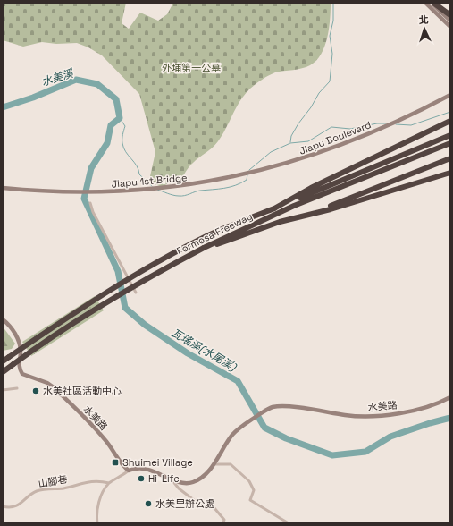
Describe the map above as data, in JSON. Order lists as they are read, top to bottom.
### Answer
{
  "streets": {
    "highway": ["Formosa Freeway"],
    "street": [
      "Jiapu Boulevard",
      "Jiapu 1st Bridge",
      "水美路",
      "山腳巷"
    ]
  },
  "crossings": [
    ["Jiapu Boulevard", "Jiapu 1st Bridge"]
  ],
  "water": ["水美溪", "瓦瑤溪(水尾溪)"],
  "parks": ["外埔第一公墓"],
  "places": {
    "other": ["水美社區活動中心", "Hi-Life", "水美里辦公處"],
    "transit": ["Shuimei Village"]
  },
  "north": "top"
}
